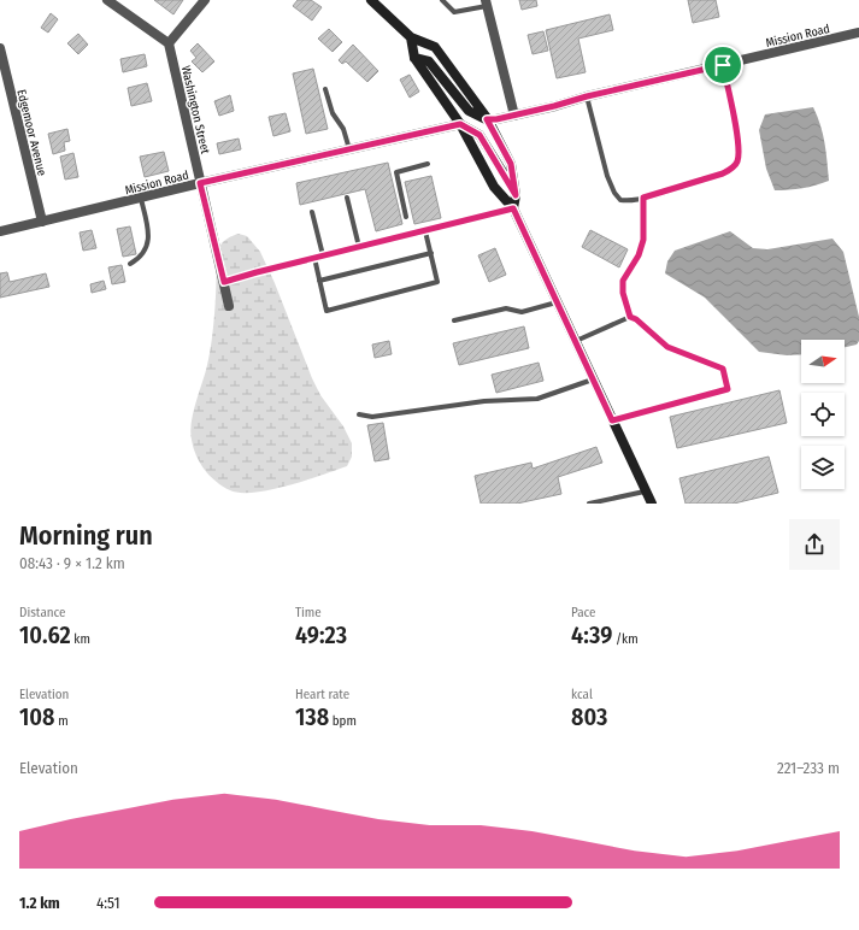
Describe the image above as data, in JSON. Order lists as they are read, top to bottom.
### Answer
{
  "streets": {
    "street": ["Mission Road", "Washington Street", "Edgemoor Avenue"]
  },
  "crossings": [
    ["Mission Road", "Washington Street"],
    ["Mission Road", "Edgemoor Avenue"]
  ],
  "north": "right",
  "page": {
    "heading": ["Morning run", "08:43 · 9 × 1.2 km"],
    "stats": [
      ["Distance", "10.62 km"],
      ["Time", "49:23"],
      ["Pace", "4:39 /km"],
      ["Elevation", "108 m"],
      ["Heart rate", "138 bpm"],
      ["kcal", "803"]
    ],
    "chart": ["Elevation", "221–233 m"],
    "list": [
      {
        "name": "1.2 km",
        "note": "4:51"
      }
    ]
  }
}
